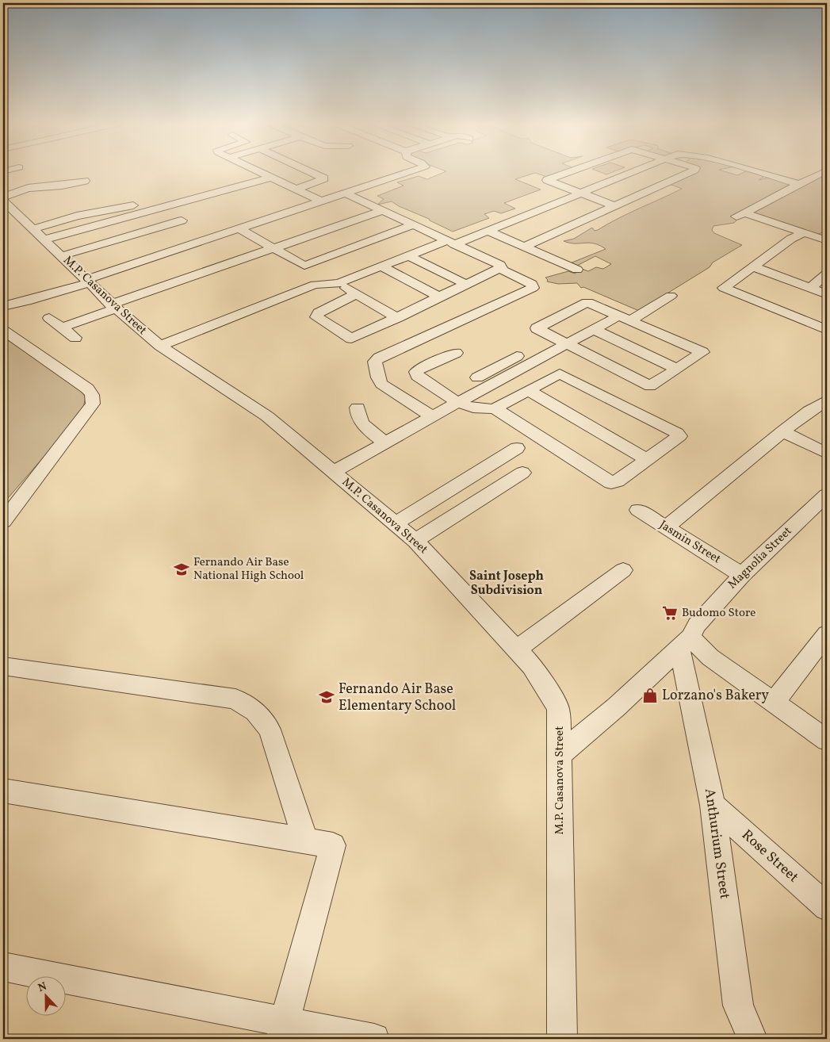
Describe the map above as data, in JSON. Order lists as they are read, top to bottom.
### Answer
{
  "streets": {
    "street": [
      "M.P. Casanova Street",
      "Jasmin Street",
      "Magnolia Street",
      "Anthurium Street",
      "Rose Street"
    ]
  },
  "crossings": [
    ["M.P. Casanova Street", "Magnolia Street"],
    ["Jasmin Street", "Magnolia Street"],
    ["Magnolia Street", "Anthurium Street"],
    ["Anthurium Street", "Rose Street"]
  ],
  "districts": ["Saint Joseph Subdivision"],
  "places": {
    "school or university": ["Fernando Air Base National High School", "Fernando Air Base Elementary School"],
    "supermarket": ["Budomo Store"],
    "shop": ["Lorzano's Bakery"]
  },
  "north": "top"
}
